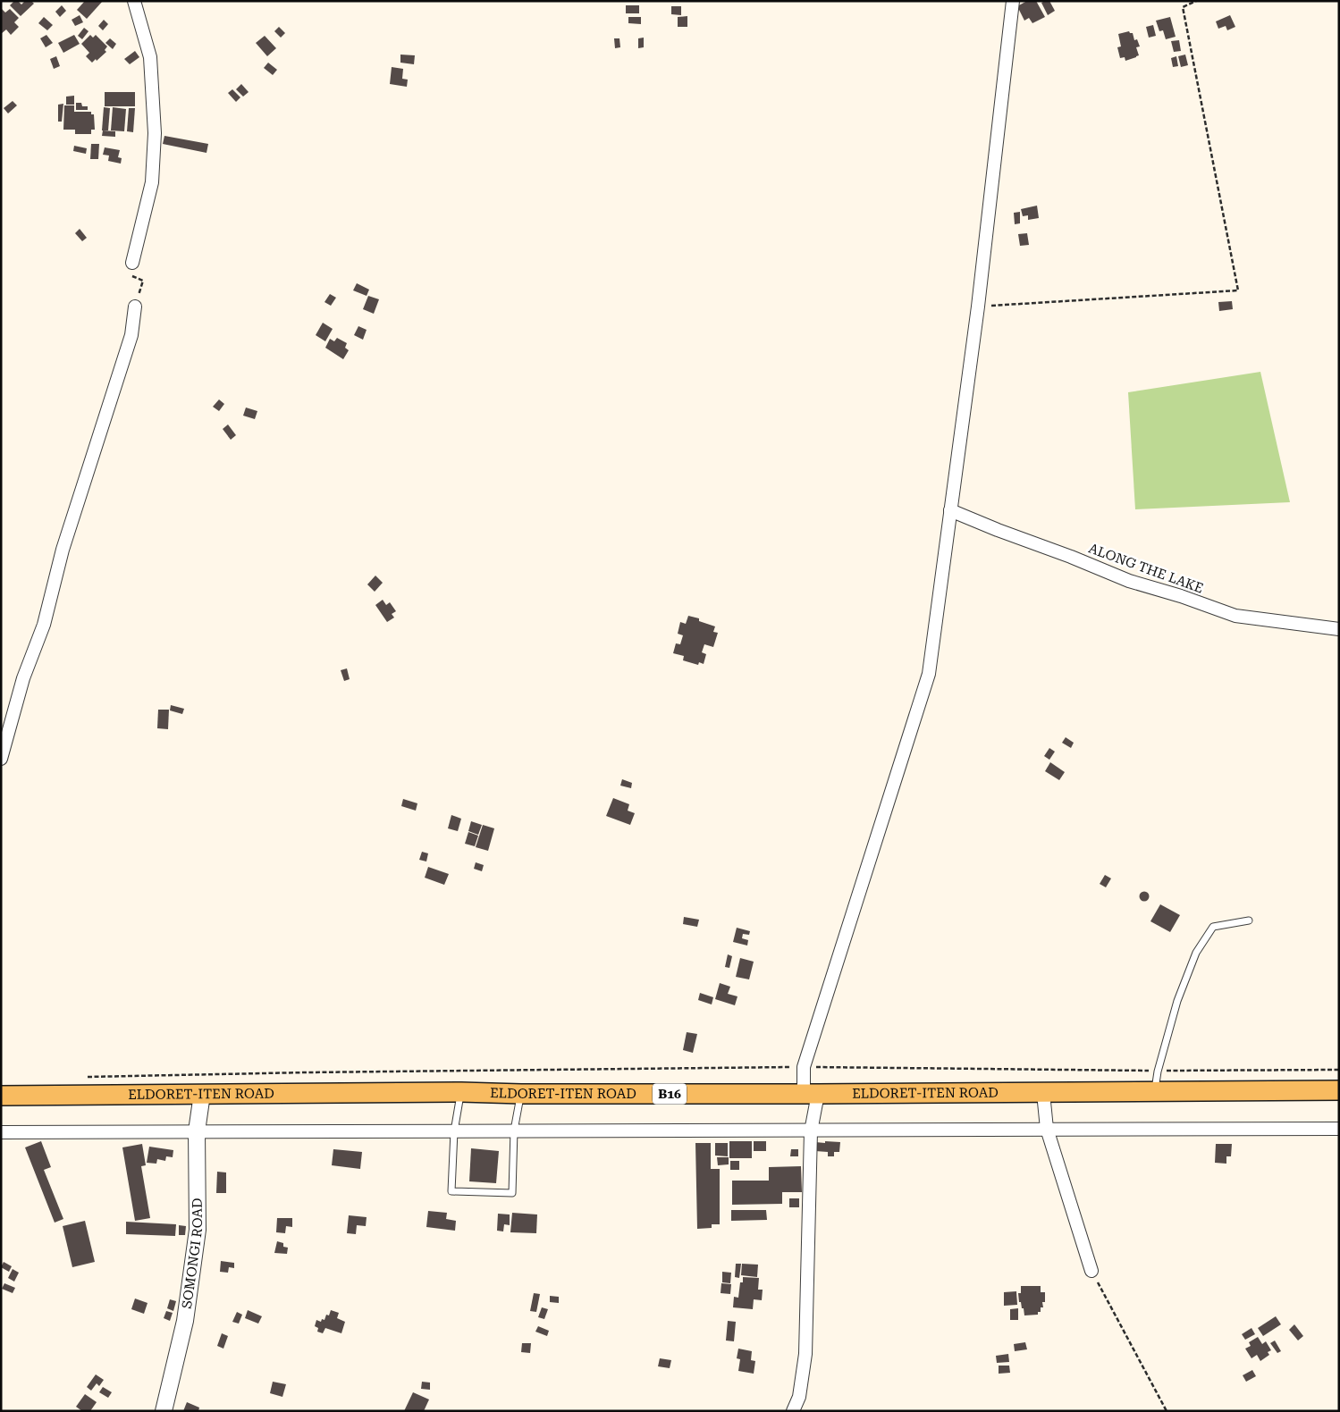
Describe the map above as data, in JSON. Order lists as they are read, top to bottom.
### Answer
{
  "streets": {
    "main road": ["ELDORET-ITEN ROAD", "B16"],
    "street": ["ALONG THE LAKE", "SOMONGI ROAD"]
  },
  "crossings": [
    ["ELDORET-ITEN ROAD", "SOMONGI ROAD"]
  ]
}
